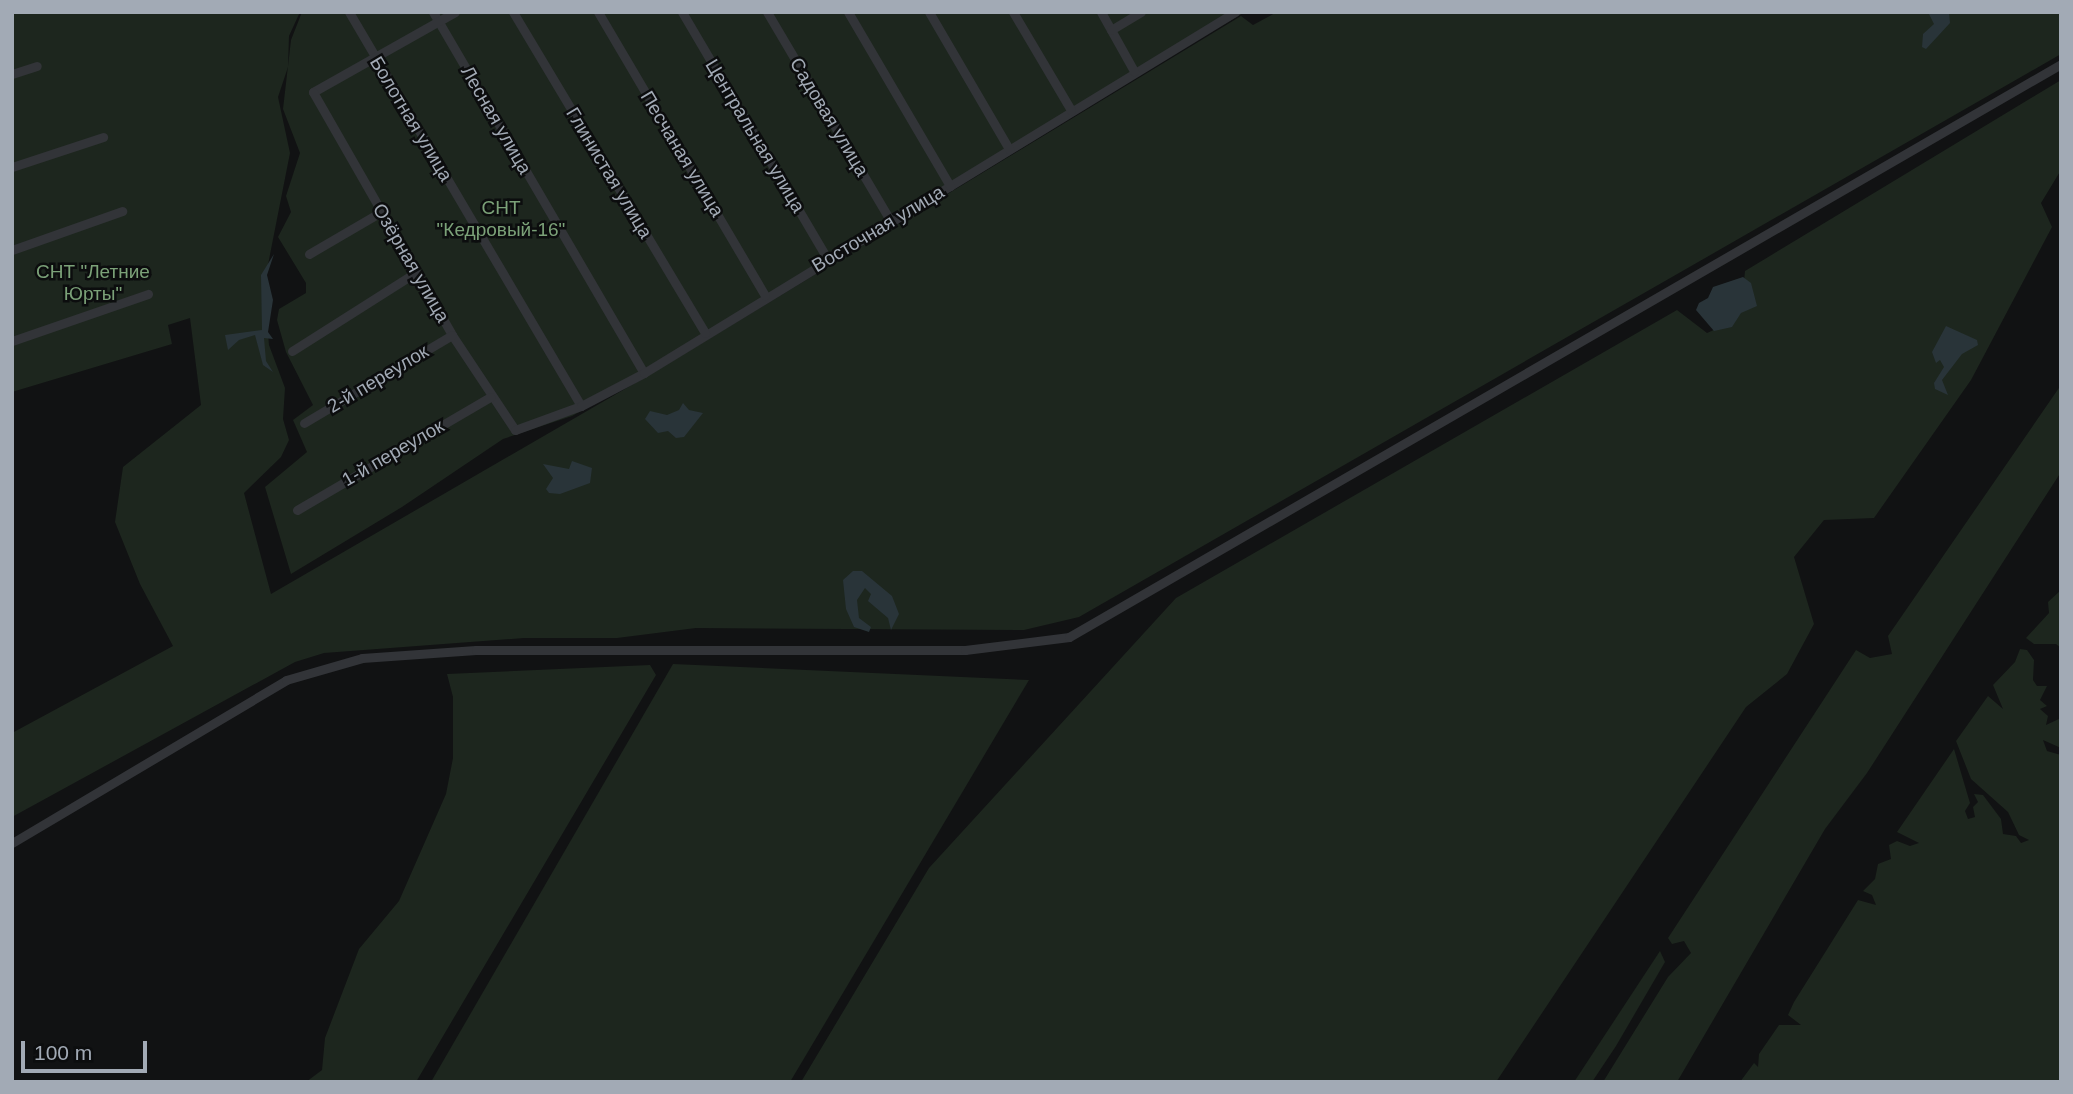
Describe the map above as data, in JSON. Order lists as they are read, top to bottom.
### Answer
{
  "streets": {
    "street": [
      "Садовая улица",
      "Болотная улица",
      "Лесная улица",
      "Центральная улица",
      "Песчаная улица",
      "Глинистая улица",
      "Восточная улица",
      "Озёрная улица",
      "2-й переулок",
      "1-й переулок"
    ]
  },
  "crossings": [
    ["Садовая улица", "Восточная улица"],
    ["Болотная улица", "Восточная улица"],
    ["Болотная улица", "Озёрная улица"],
    ["Лесная улица", "Восточная улица"],
    ["Центральная улица", "Восточная улица"],
    ["Песчаная улица", "Восточная улица"],
    ["Глинистая улица", "Восточная улица"],
    ["Восточная улица", "Озёрная улица"],
    ["Озёрная улица", "2-й переулок"],
    ["Озёрная улица", "1-й переулок"]
  ],
  "parks": ["СНТ \"Кедровый-16\"", "СНТ \"Летние Юрты\""],
  "scale_bar": "100 m"
}
